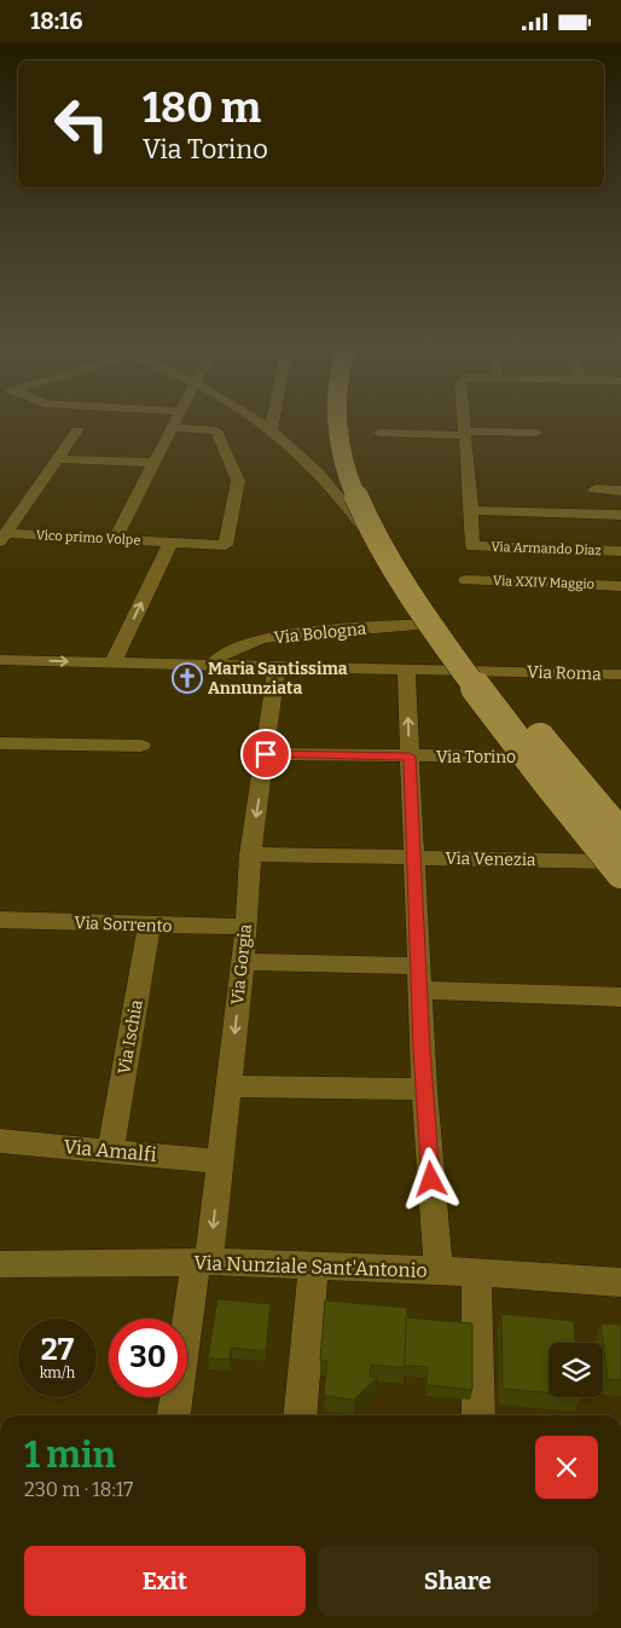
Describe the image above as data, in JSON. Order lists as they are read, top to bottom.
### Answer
{
  "streets": {
    "street": [
      "Vico primo Volpe",
      "Via Armando Diaz",
      "Via XXIV Maggio",
      "Via Bologna",
      "Via Roma",
      "Via Torino",
      "Via Venezia",
      "Via Sorrento",
      "Via Gorgia",
      "Via Ischia",
      "Via Amalfi",
      "Via Nunziale Sant'Antonio"
    ]
  },
  "crossings": [
    ["Vico primo Volpe", "Via Roma"],
    ["Via Bologna", "Via Roma"],
    ["Via Roma", "Via Gorgia"],
    ["Via Torino", "Via Gorgia"],
    ["Via Venezia", "Via Gorgia"],
    ["Via Sorrento", "Via Gorgia"],
    ["Via Sorrento", "Via Ischia"],
    ["Via Gorgia", "Via Amalfi"],
    ["Via Gorgia", "Via Nunziale Sant'Antonio"],
    ["Via Ischia", "Via Amalfi"]
  ],
  "places": {
    "church": ["Maria Santissima Annunziata"]
  },
  "page": {
    "status": "18:16",
    "turn": ["180 m", "Via Torino"],
    "speed": "27 km/h",
    "limit": "30",
    "heading": ["1 min", "230 m · 18:17"],
    "buttons": ["Exit", "Share"]
  }
}
